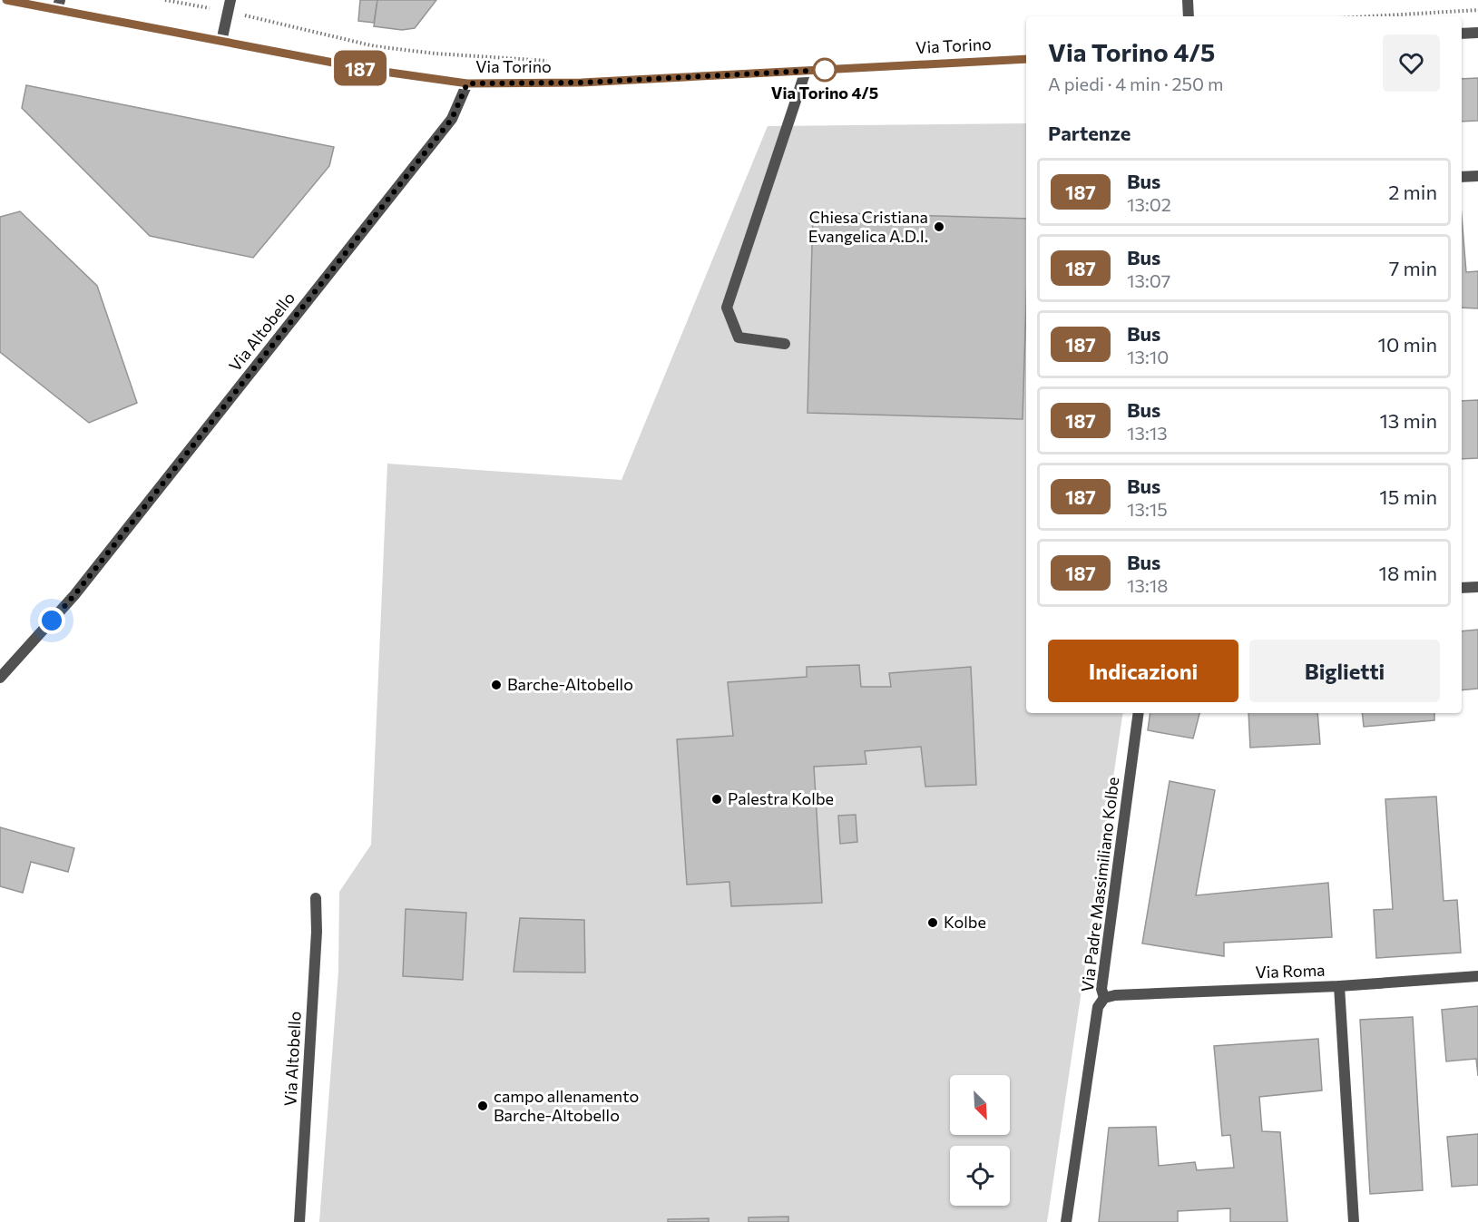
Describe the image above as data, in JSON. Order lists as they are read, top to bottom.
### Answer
{
  "streets": {
    "street": [
      "Via Torino",
      "Via Altobello",
      "Via Padre Massimiliano Kolbe",
      "Via Roma"
    ]
  },
  "crossings": [
    ["Via Torino", "Via Altobello"],
    ["Via Padre Massimiliano Kolbe", "Via Roma"]
  ],
  "places": [
    "Via Torino 4/5",
    "Chiesa Cristiana Evangelica A.D.I.",
    "Barche-Altobello",
    "Palestra Kolbe",
    "Kolbe",
    "campo allenamento Barche-Altobello"
  ],
  "lines": ["bus line 187"],
  "north": "bottom right",
  "page": {
    "on_map": "187",
    "heading": [
      ["Via Torino 4/5", "A piedi · 4 min · 250 m"],
      "Partenze"
    ],
    "list": [
      {
        "mark": "187",
        "name": "Bus",
        "note": "13:02",
        "value": "2 min"
      },
      {
        "mark": "187",
        "name": "Bus",
        "note": "13:07",
        "value": "7 min"
      },
      {
        "mark": "187",
        "name": "Bus",
        "note": "13:10",
        "value": "10 min"
      },
      {
        "mark": "187",
        "name": "Bus",
        "note": "13:13",
        "value": "13 min"
      },
      {
        "mark": "187",
        "name": "Bus",
        "note": "13:15",
        "value": "15 min"
      },
      {
        "mark": "187",
        "name": "Bus",
        "note": "13:18",
        "value": "18 min"
      }
    ],
    "buttons": ["Indicazioni", "Biglietti"]
  }
}
